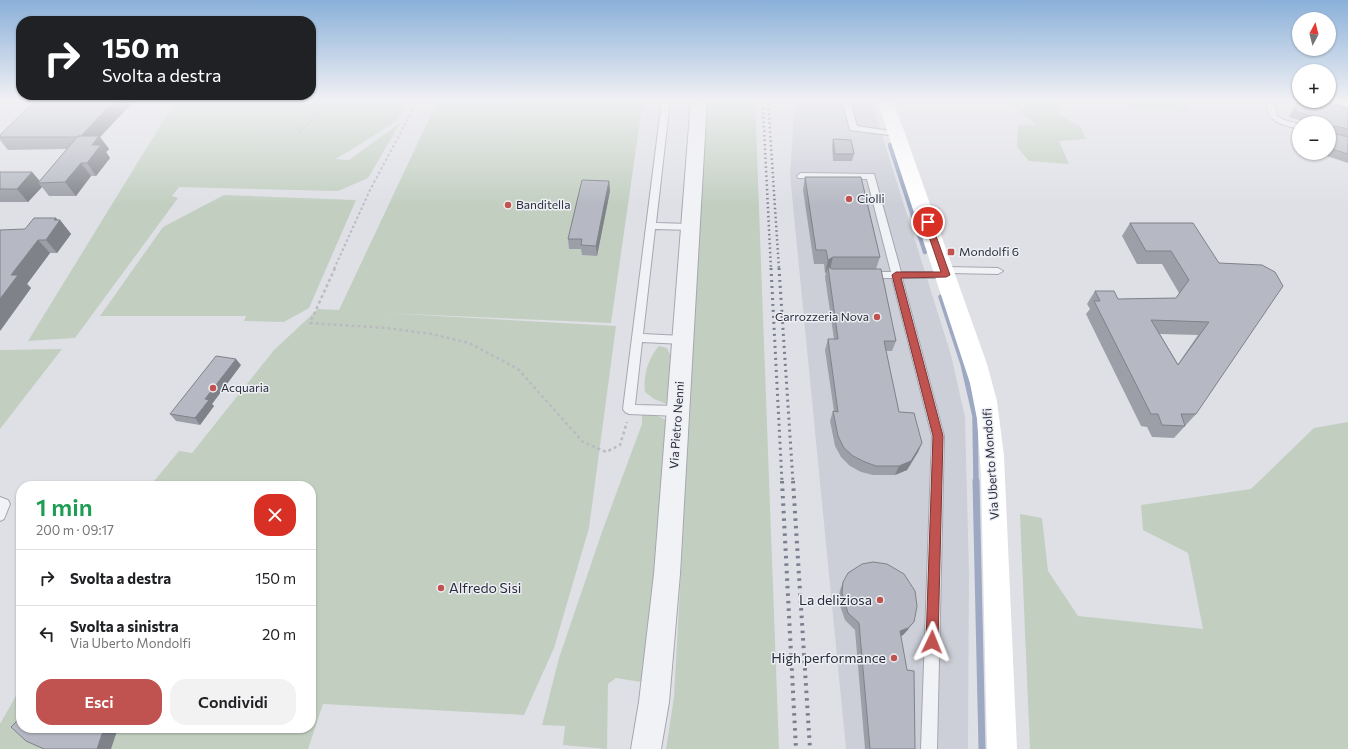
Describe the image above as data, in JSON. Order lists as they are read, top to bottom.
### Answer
{
  "streets": {
    "main road": ["Via Uberto Mondolfi"],
    "street": ["Via Pietro Nenni"]
  },
  "places": {
    "other": [
      "Ciolli",
      "Banditella",
      "Carrozzeria Nova",
      "Acquaria",
      "Alfredo Sisi",
      "La deliziosa",
      "High performance"
    ],
    "transit": ["Mondolfi 6"]
  },
  "north": "top",
  "page": {
    "map_buttons": ["+", "−"],
    "turn": ["150 m", "Svolta a destra"],
    "heading": ["1 min", "200 m · 09:17"],
    "list": [
      {
        "name": "Svolta a destra",
        "value": "150 m"
      },
      {
        "name": "Svolta a sinistra",
        "note": "Via Uberto Mondolfi",
        "value": "20 m"
      }
    ],
    "buttons": ["Esci", "Condividi"]
  }
}
